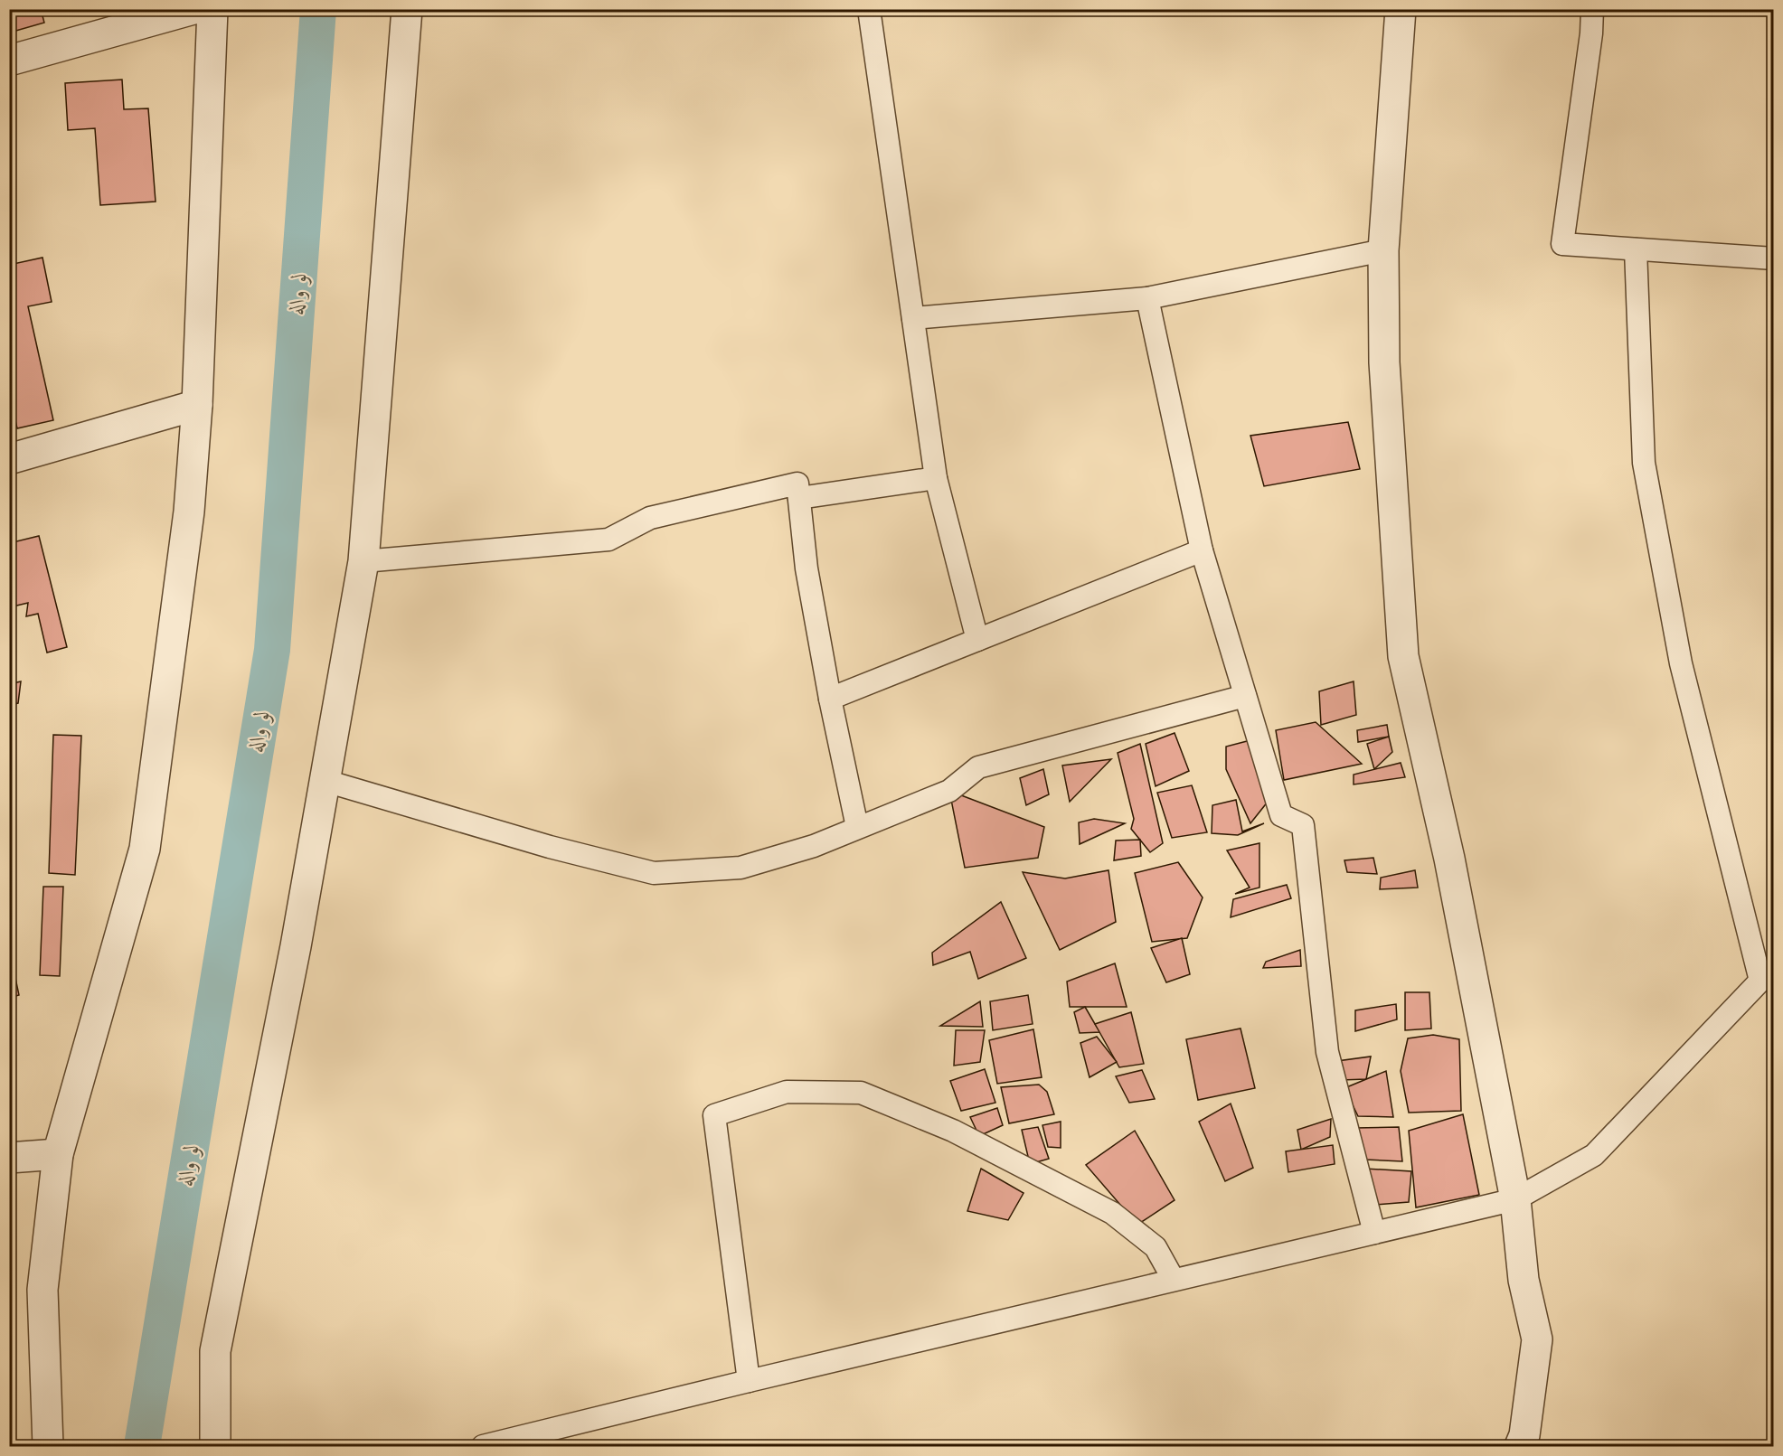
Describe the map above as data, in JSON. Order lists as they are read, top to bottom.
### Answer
{
  "water": ["لو واله"]
}
